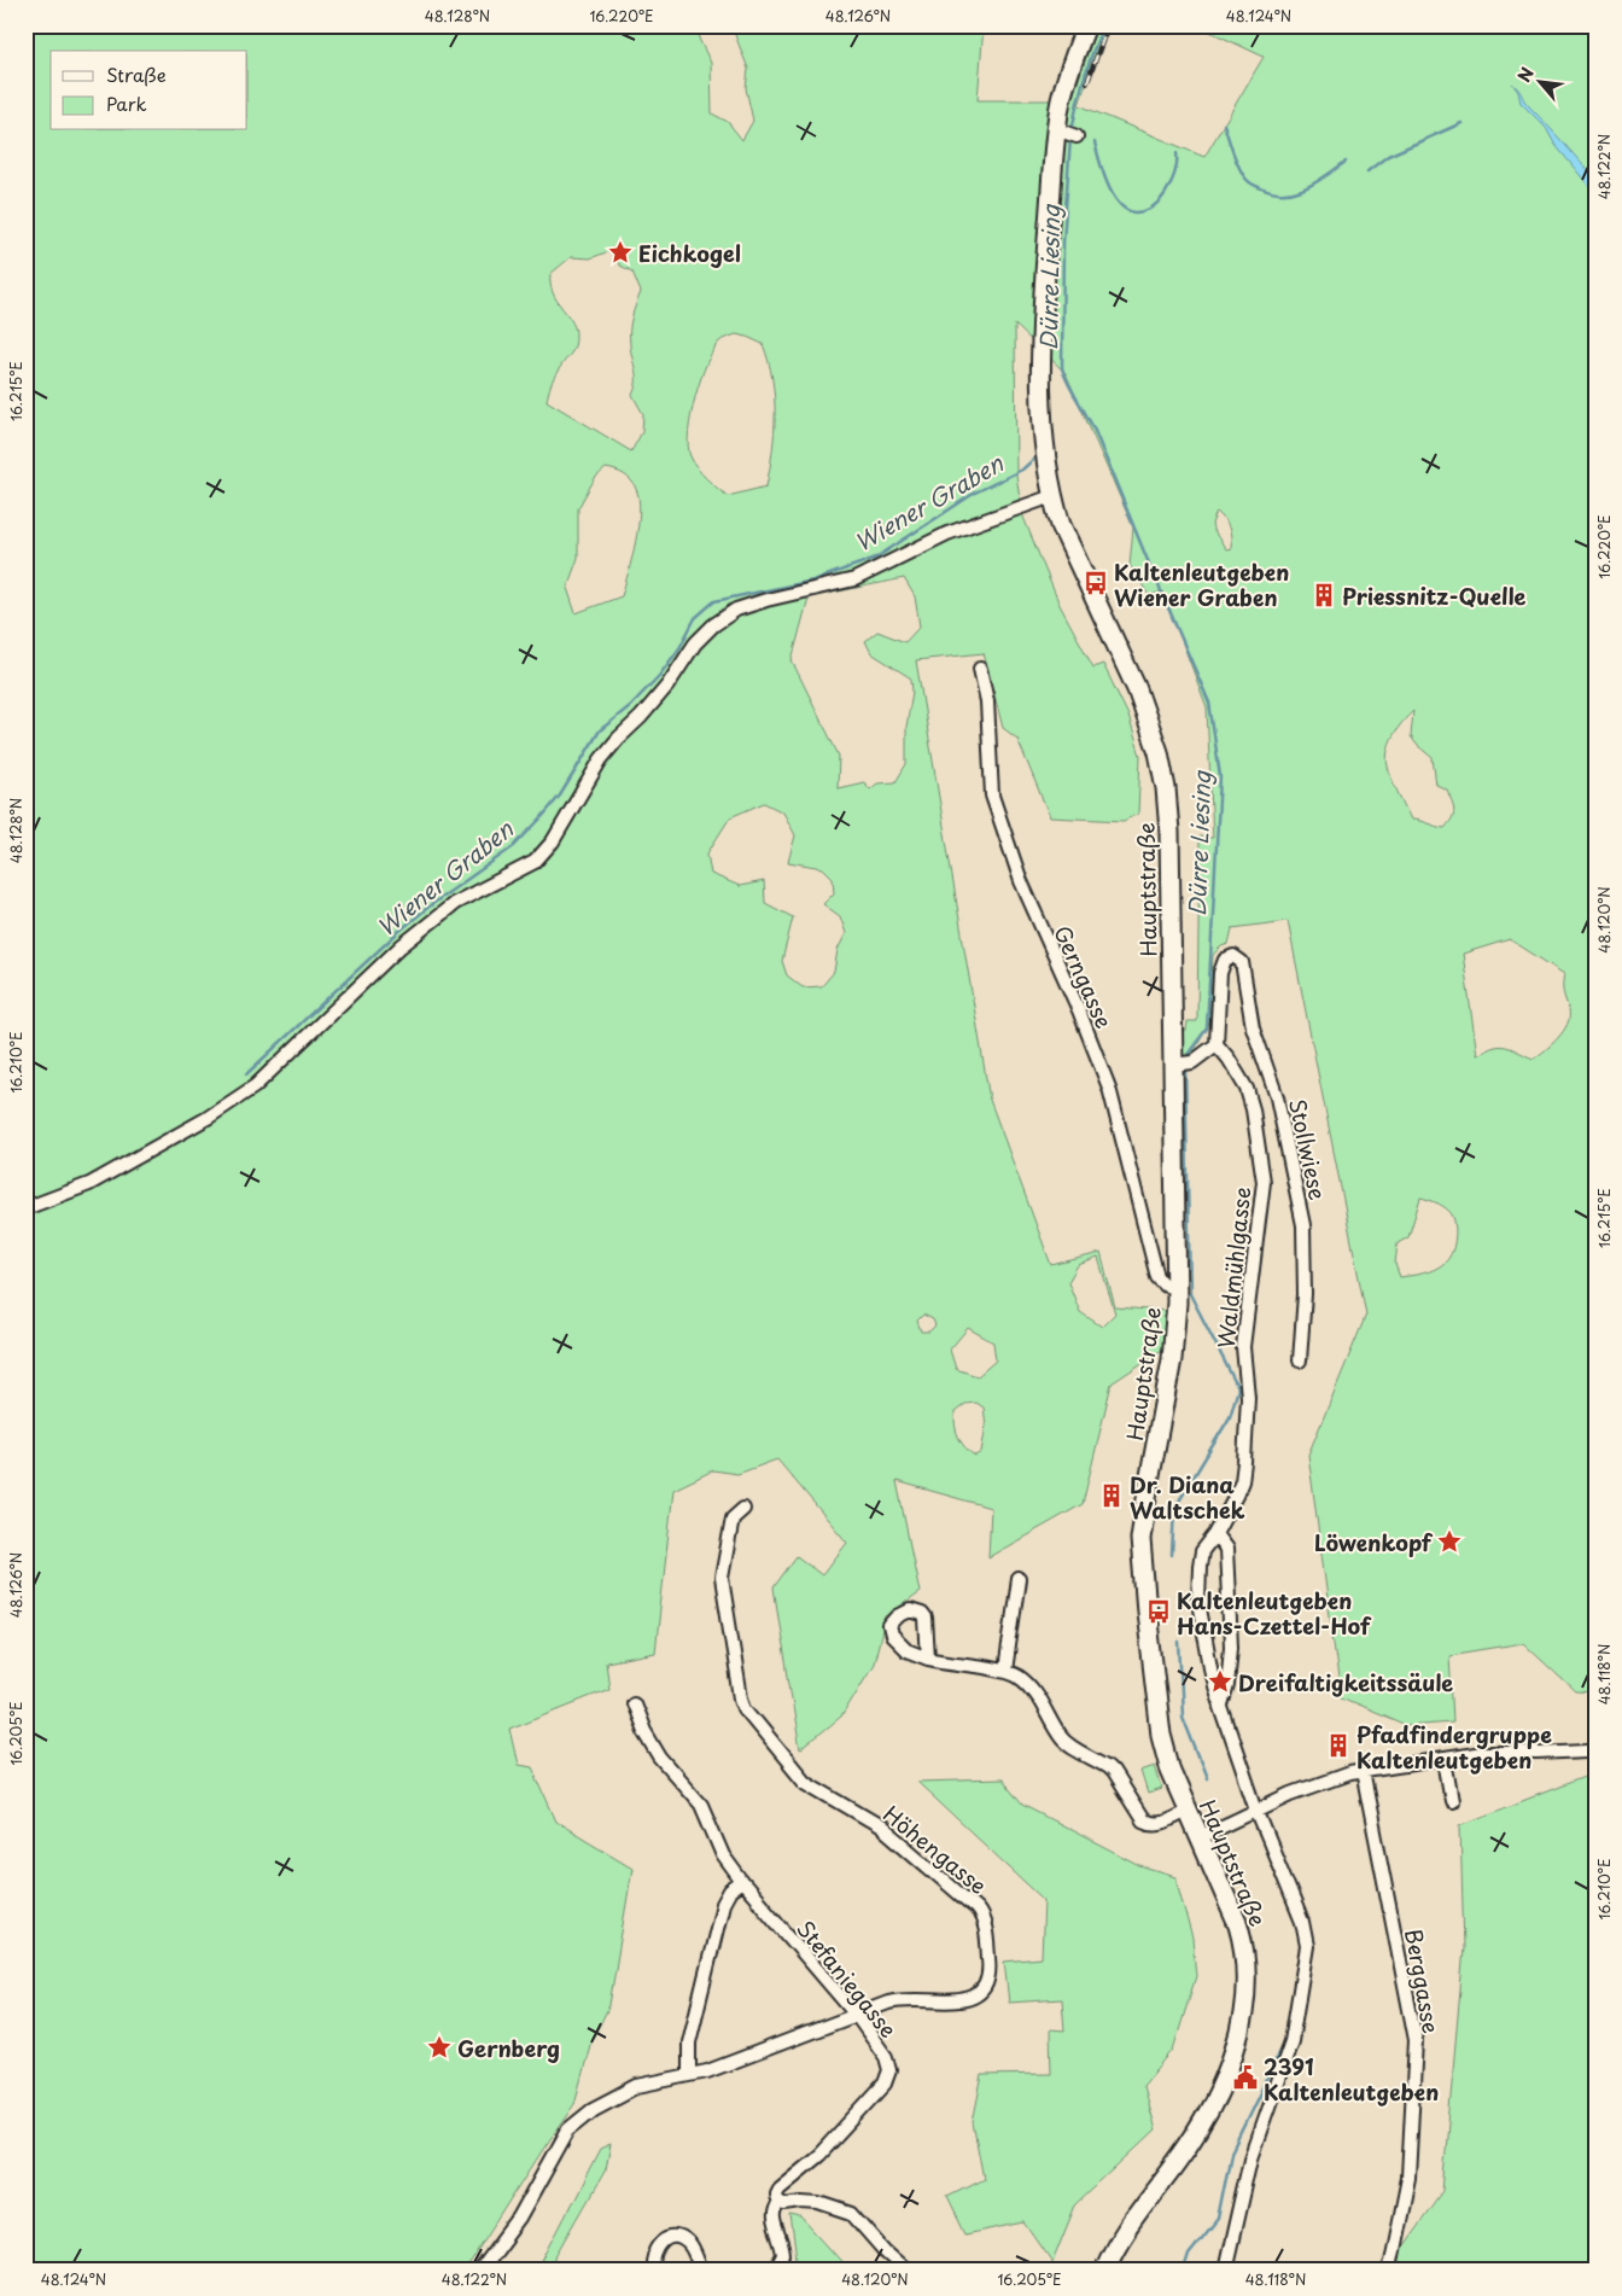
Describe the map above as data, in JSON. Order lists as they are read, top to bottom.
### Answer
{
  "streets": {
    "main road": ["Hauptstraße"],
    "street": [
      "Gerngasse",
      "Stollwiese",
      "Waldmühlgasse",
      "Höhengasse",
      "Stefaniegasse",
      "Berggasse"
    ]
  },
  "crossings": [
    ["Hauptstraße", "Gerngasse"],
    ["Stollwiese", "Waldmühlgasse"],
    ["Höhengasse", "Stefaniegasse"]
  ],
  "water": ["Dürre Liesing", "Wiener Graben"],
  "places": {
    "place": [
      "Eichkogel",
      "Löwenkopf",
      "Dreifaltigkeitssäule",
      "Gernberg"
    ],
    "bus stop": ["Kaltenleutgeben Wiener Graben", "Kaltenleutgeben Hans-Czettel-Hof"],
    "building": ["Priessnitz-Quelle", "Dr. Diana Waltschek", "Pfadfindergruppe Kaltenleutgeben"],
    "public building": ["2391 Kaltenleutgeben"]
  },
  "legend": ["Straße", "Park"],
  "north": "top left",
  "coordinates": [
    "48.128°N",
    "16.220°E",
    "48.126°N",
    "48.124°N",
    "48.122°N",
    "16.215°E",
    "48.120°N",
    "16.210°E",
    "48.118°N",
    "16.205°E"
  ]
}
